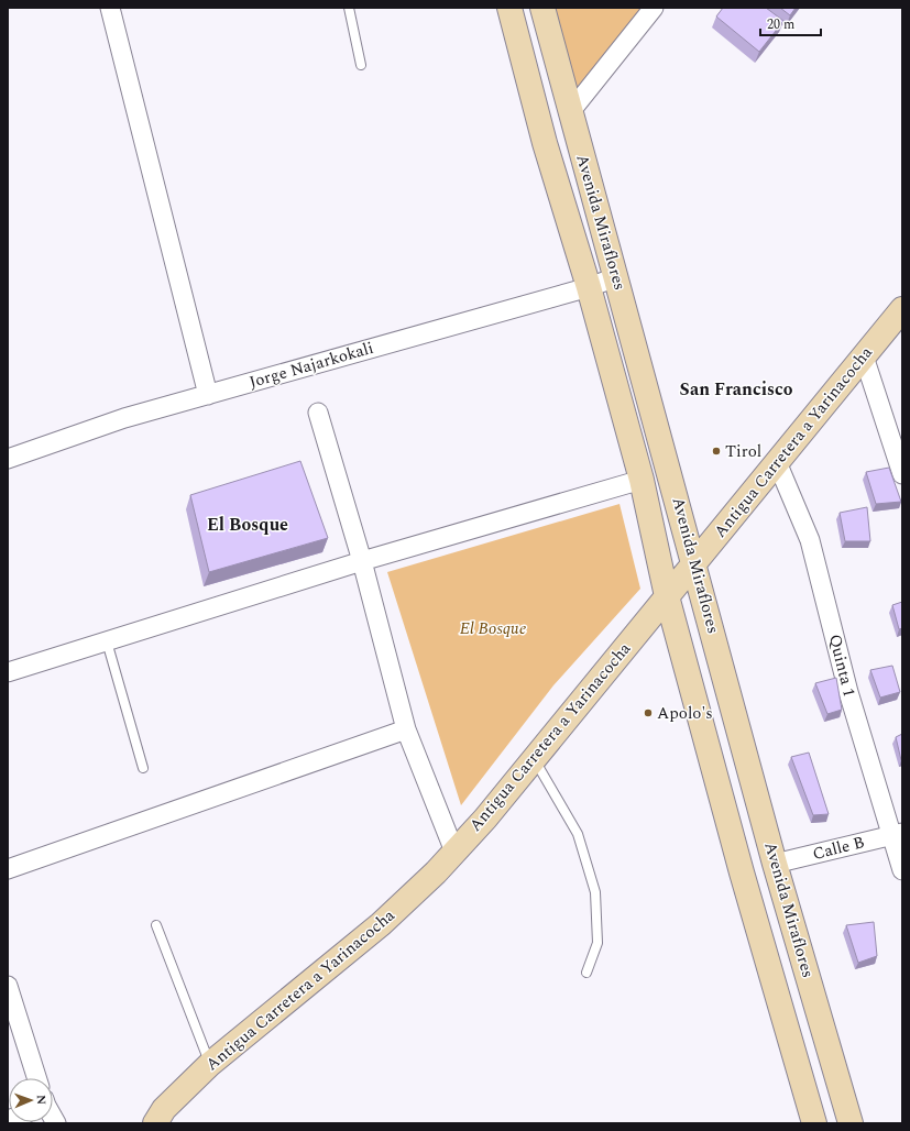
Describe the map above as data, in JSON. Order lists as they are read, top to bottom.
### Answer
{
  "streets": {
    "street": [
      "Avenida Miraflores",
      "Jorge Najarkokali",
      "Antigua Carretera a Yarinacocha",
      "Quinta 1",
      "Calle B"
    ]
  },
  "crossings": [
    ["Avenida Miraflores", "Jorge Najarkokali"],
    ["Avenida Miraflores", "Antigua Carretera a Yarinacocha"],
    ["Avenida Miraflores", "Calle B"],
    ["Antigua Carretera a Yarinacocha", "Quinta 1"],
    ["Quinta 1", "Calle B"]
  ],
  "districts": ["San Francisco", "El Bosque"],
  "parks": ["El Bosque"],
  "places": ["Tirol", "Apolo's"],
  "scale_bar": "20 m",
  "north": "right"
}
